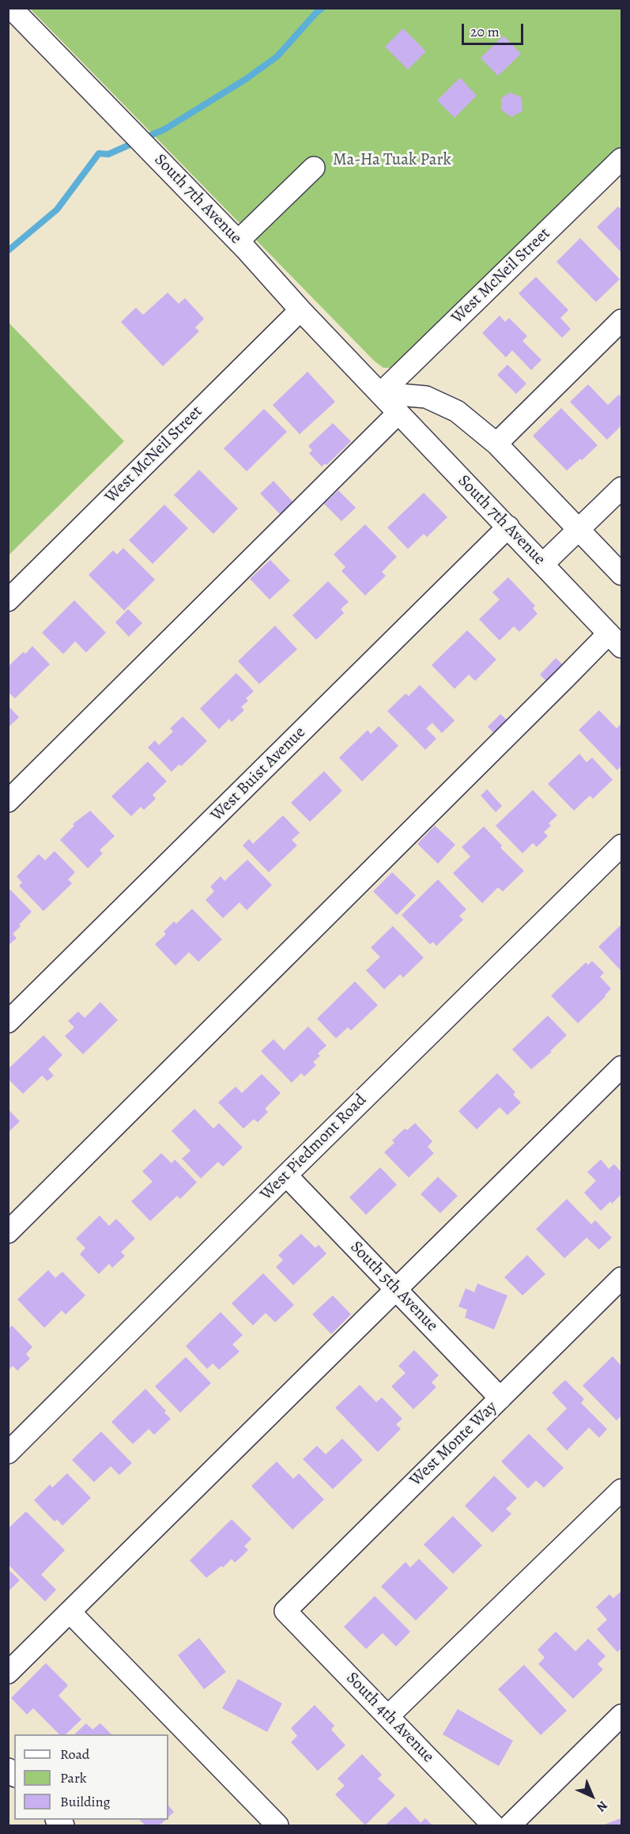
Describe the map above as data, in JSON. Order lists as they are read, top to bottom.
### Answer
{
  "streets": {
    "street": [
      "South 7th Avenue",
      "West McNeil Street",
      "West Buist Avenue",
      "West Piedmont Road",
      "South 5th Avenue",
      "West Monte Way",
      "South 4th Avenue"
    ]
  },
  "crossings": [
    ["South 7th Avenue", "West McNeil Street"],
    ["South 7th Avenue", "West Buist Avenue"],
    ["West Piedmont Road", "South 5th Avenue"],
    ["South 5th Avenue", "West Monte Way"],
    ["West Monte Way", "South 4th Avenue"]
  ],
  "parks": ["Ma-Ha Tuak Park"],
  "legend": ["Road", "Park", "Building"],
  "scale_bar": "20 m",
  "north": "bottom right"
}
